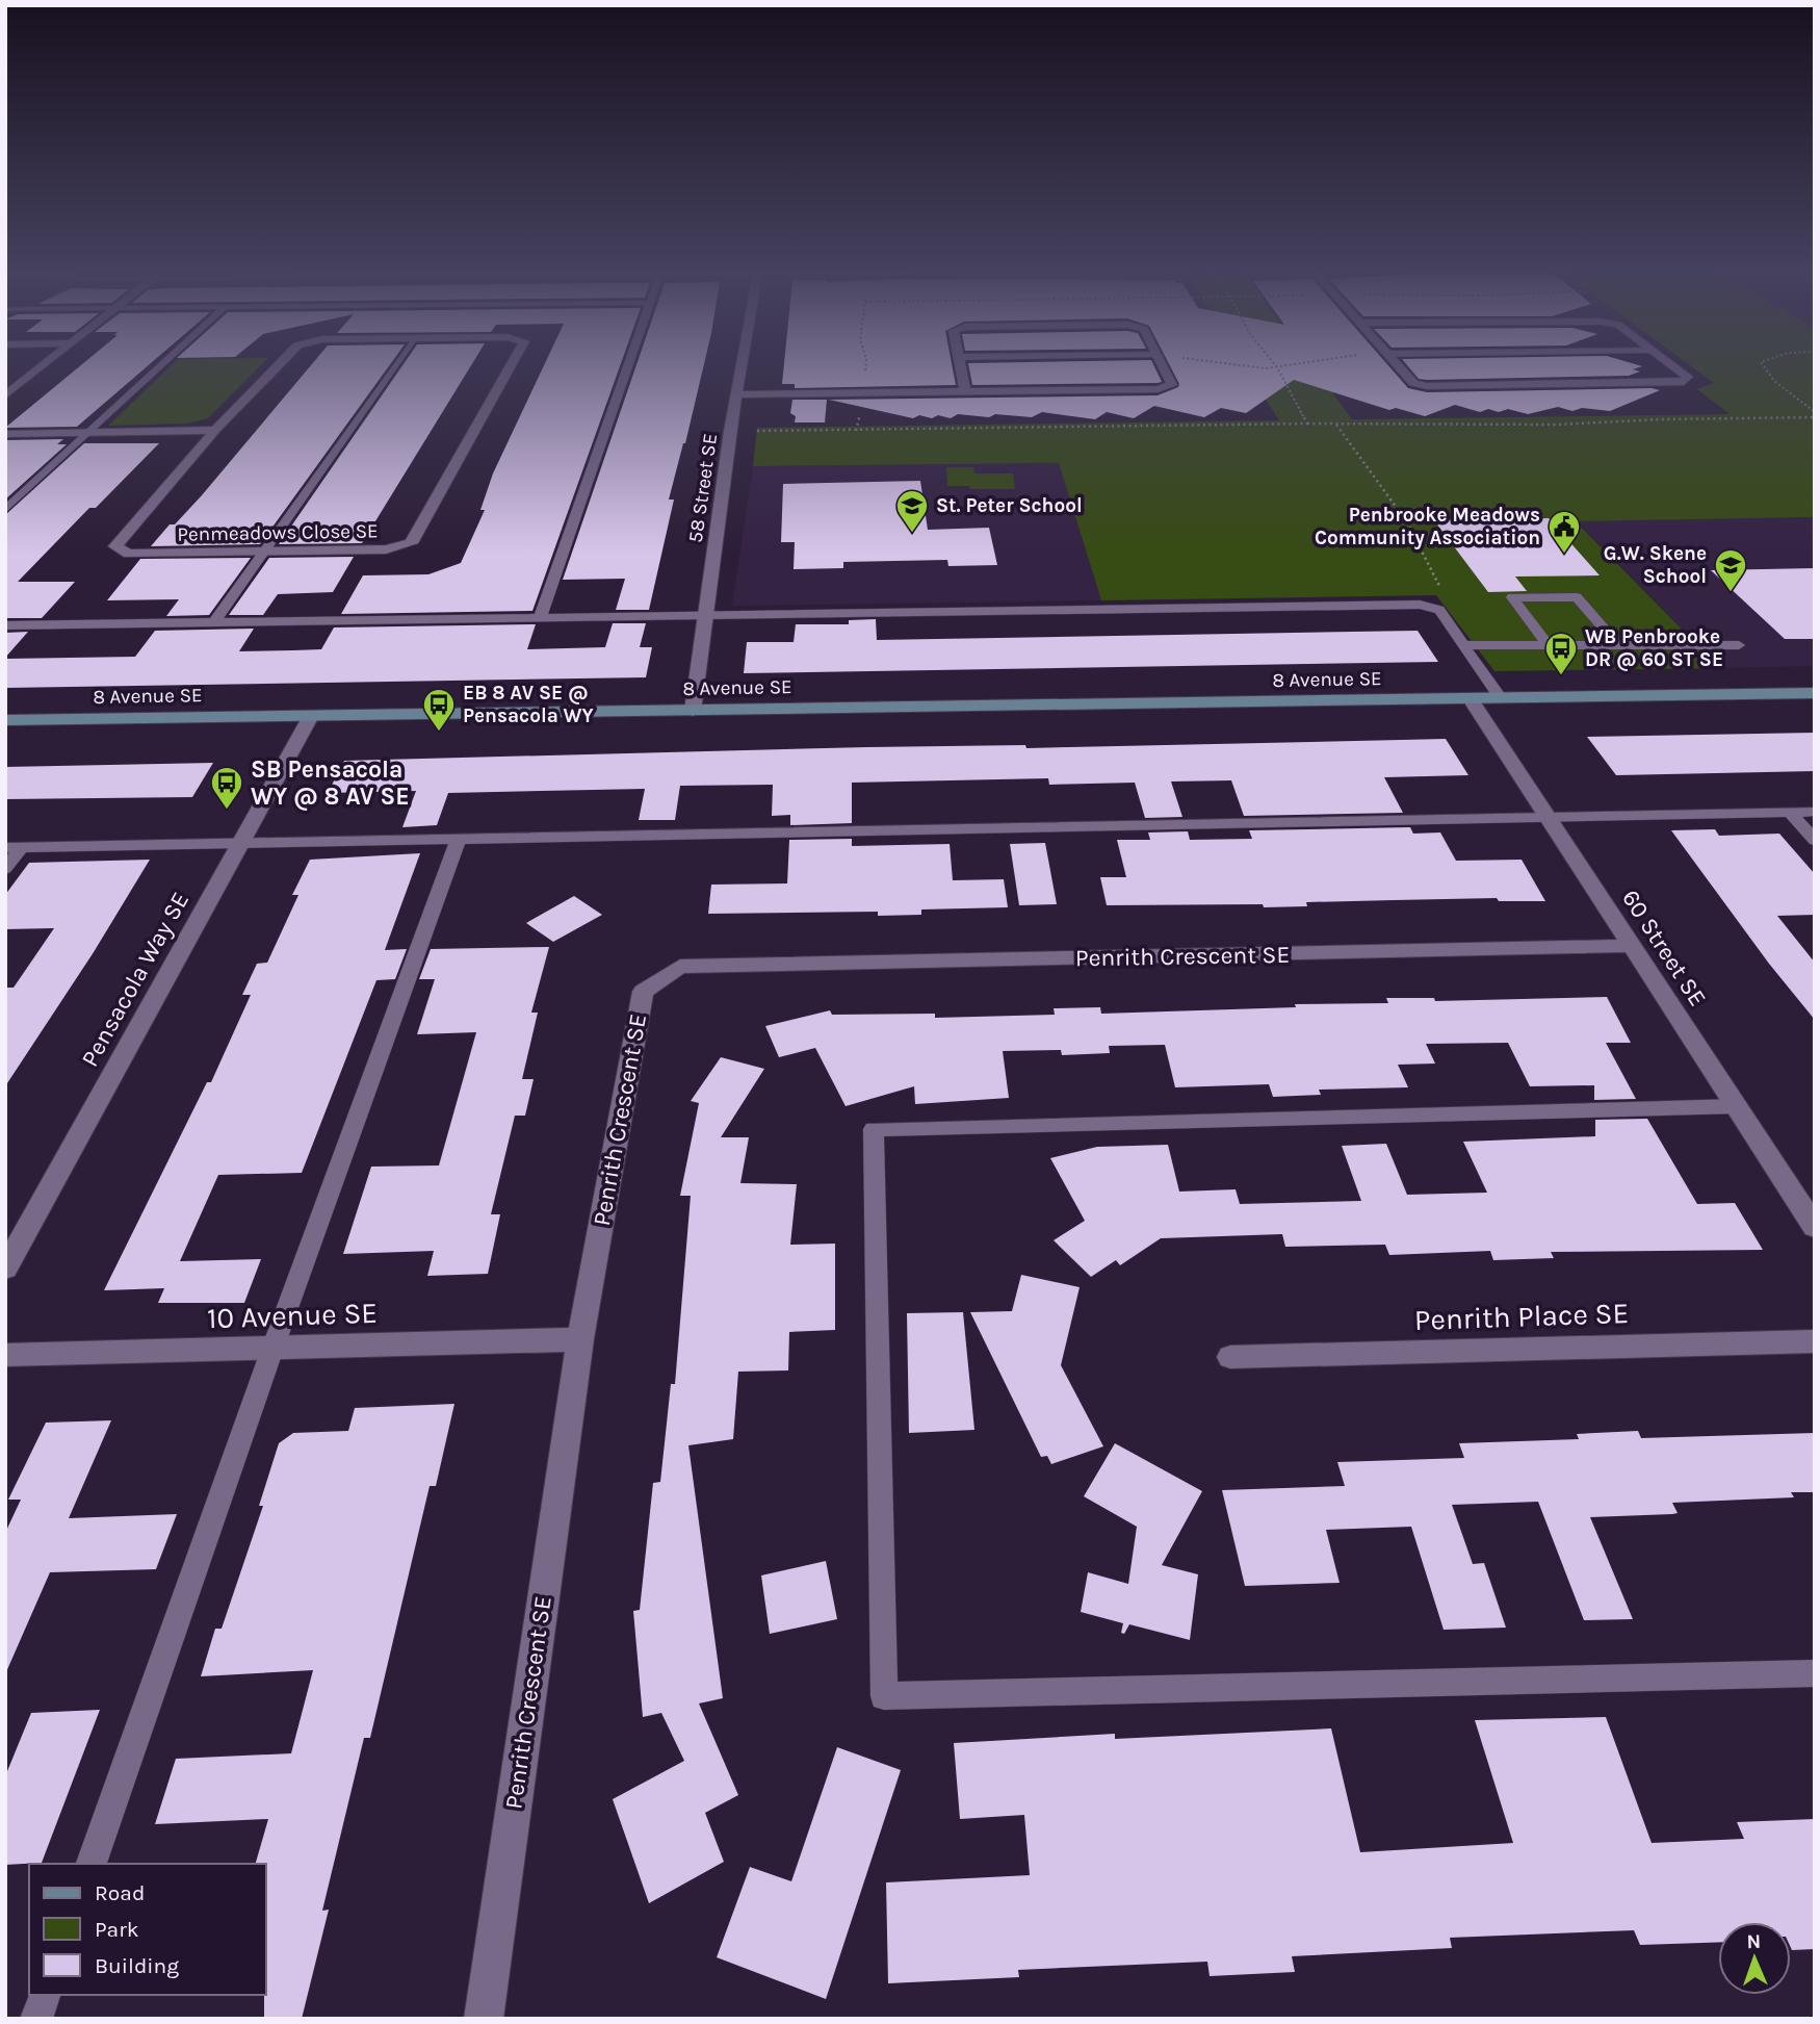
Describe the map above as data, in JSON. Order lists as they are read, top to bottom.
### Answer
{
  "streets": {
    "street": [
      "58 Street SE",
      "Penmeadows Close SE",
      "8 Avenue SE",
      "60 Street SE",
      "Penrith Crescent SE",
      "Pensacola Way SE",
      "10 Avenue SE",
      "Penrith Place SE"
    ]
  },
  "crossings": [
    ["58 Street SE", "8 Avenue SE"],
    ["8 Avenue SE", "60 Street SE"],
    ["8 Avenue SE", "Pensacola Way SE"],
    ["60 Street SE", "Penrith Crescent SE"],
    ["Penrith Crescent SE", "10 Avenue SE"]
  ],
  "places": {
    "school or university": ["St. Peter School", "G.W. Skene School"],
    "public building": ["Penbrooke Meadows Community Association"],
    "bus stop": ["WB Penbrooke DR @ 60 ST SE", "EB 8 AV SE @ Pensacola WY", "SB Pensacola WY @ 8 AV SE"]
  },
  "legend": ["Road", "Park", "Building"],
  "north": "top"
}
